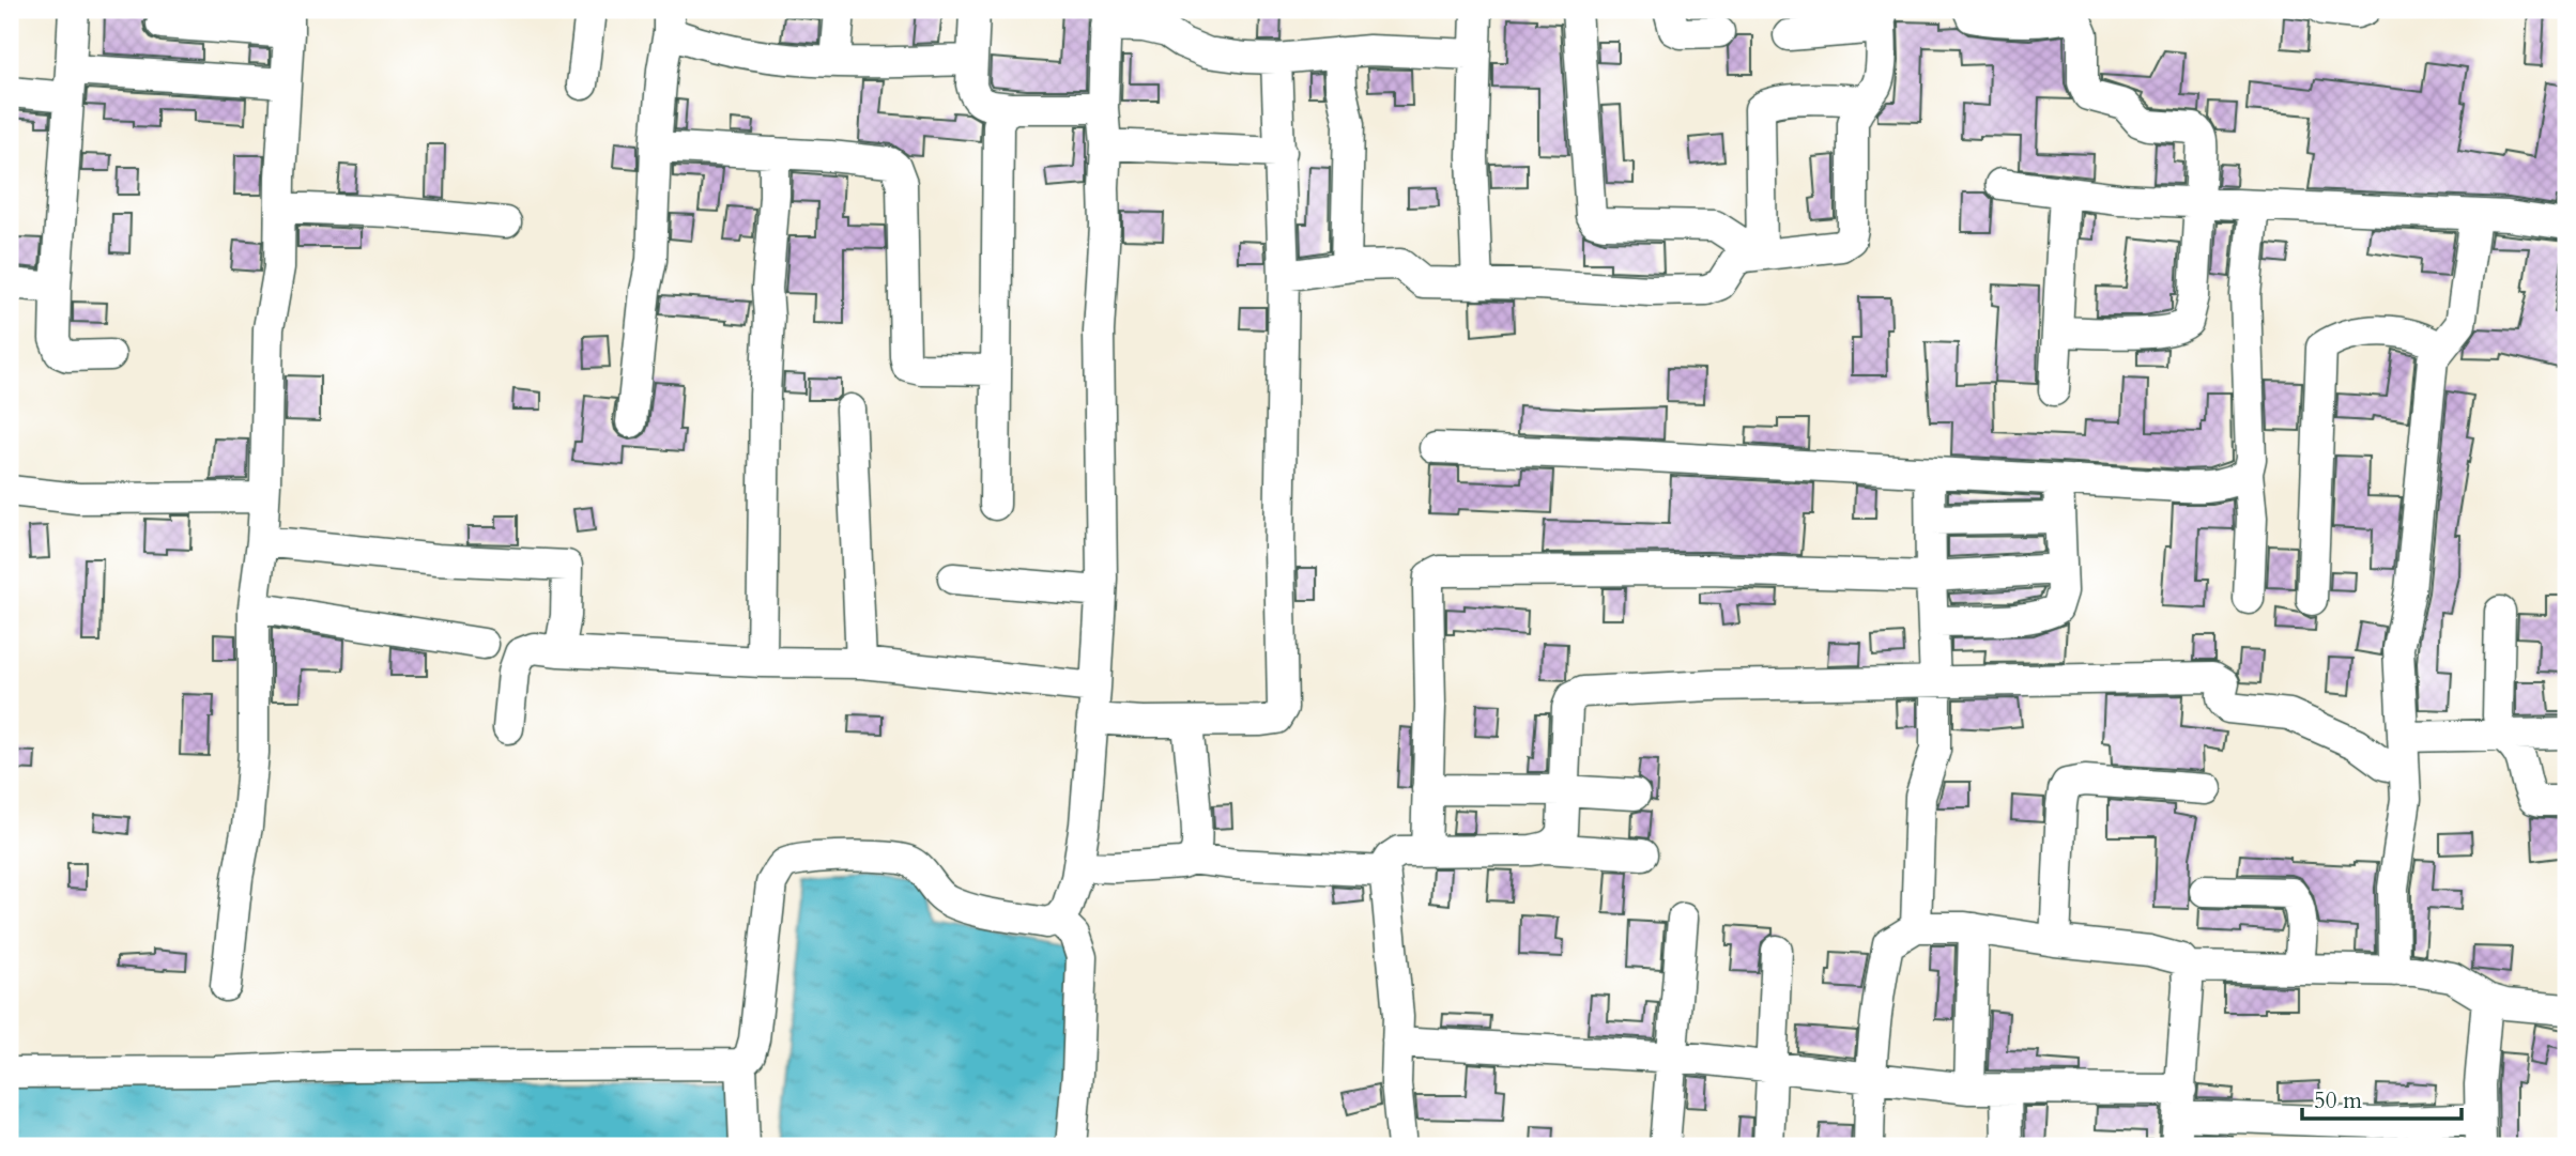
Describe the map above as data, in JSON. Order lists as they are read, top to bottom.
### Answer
{
  "scale_bar": "50 m"
}
